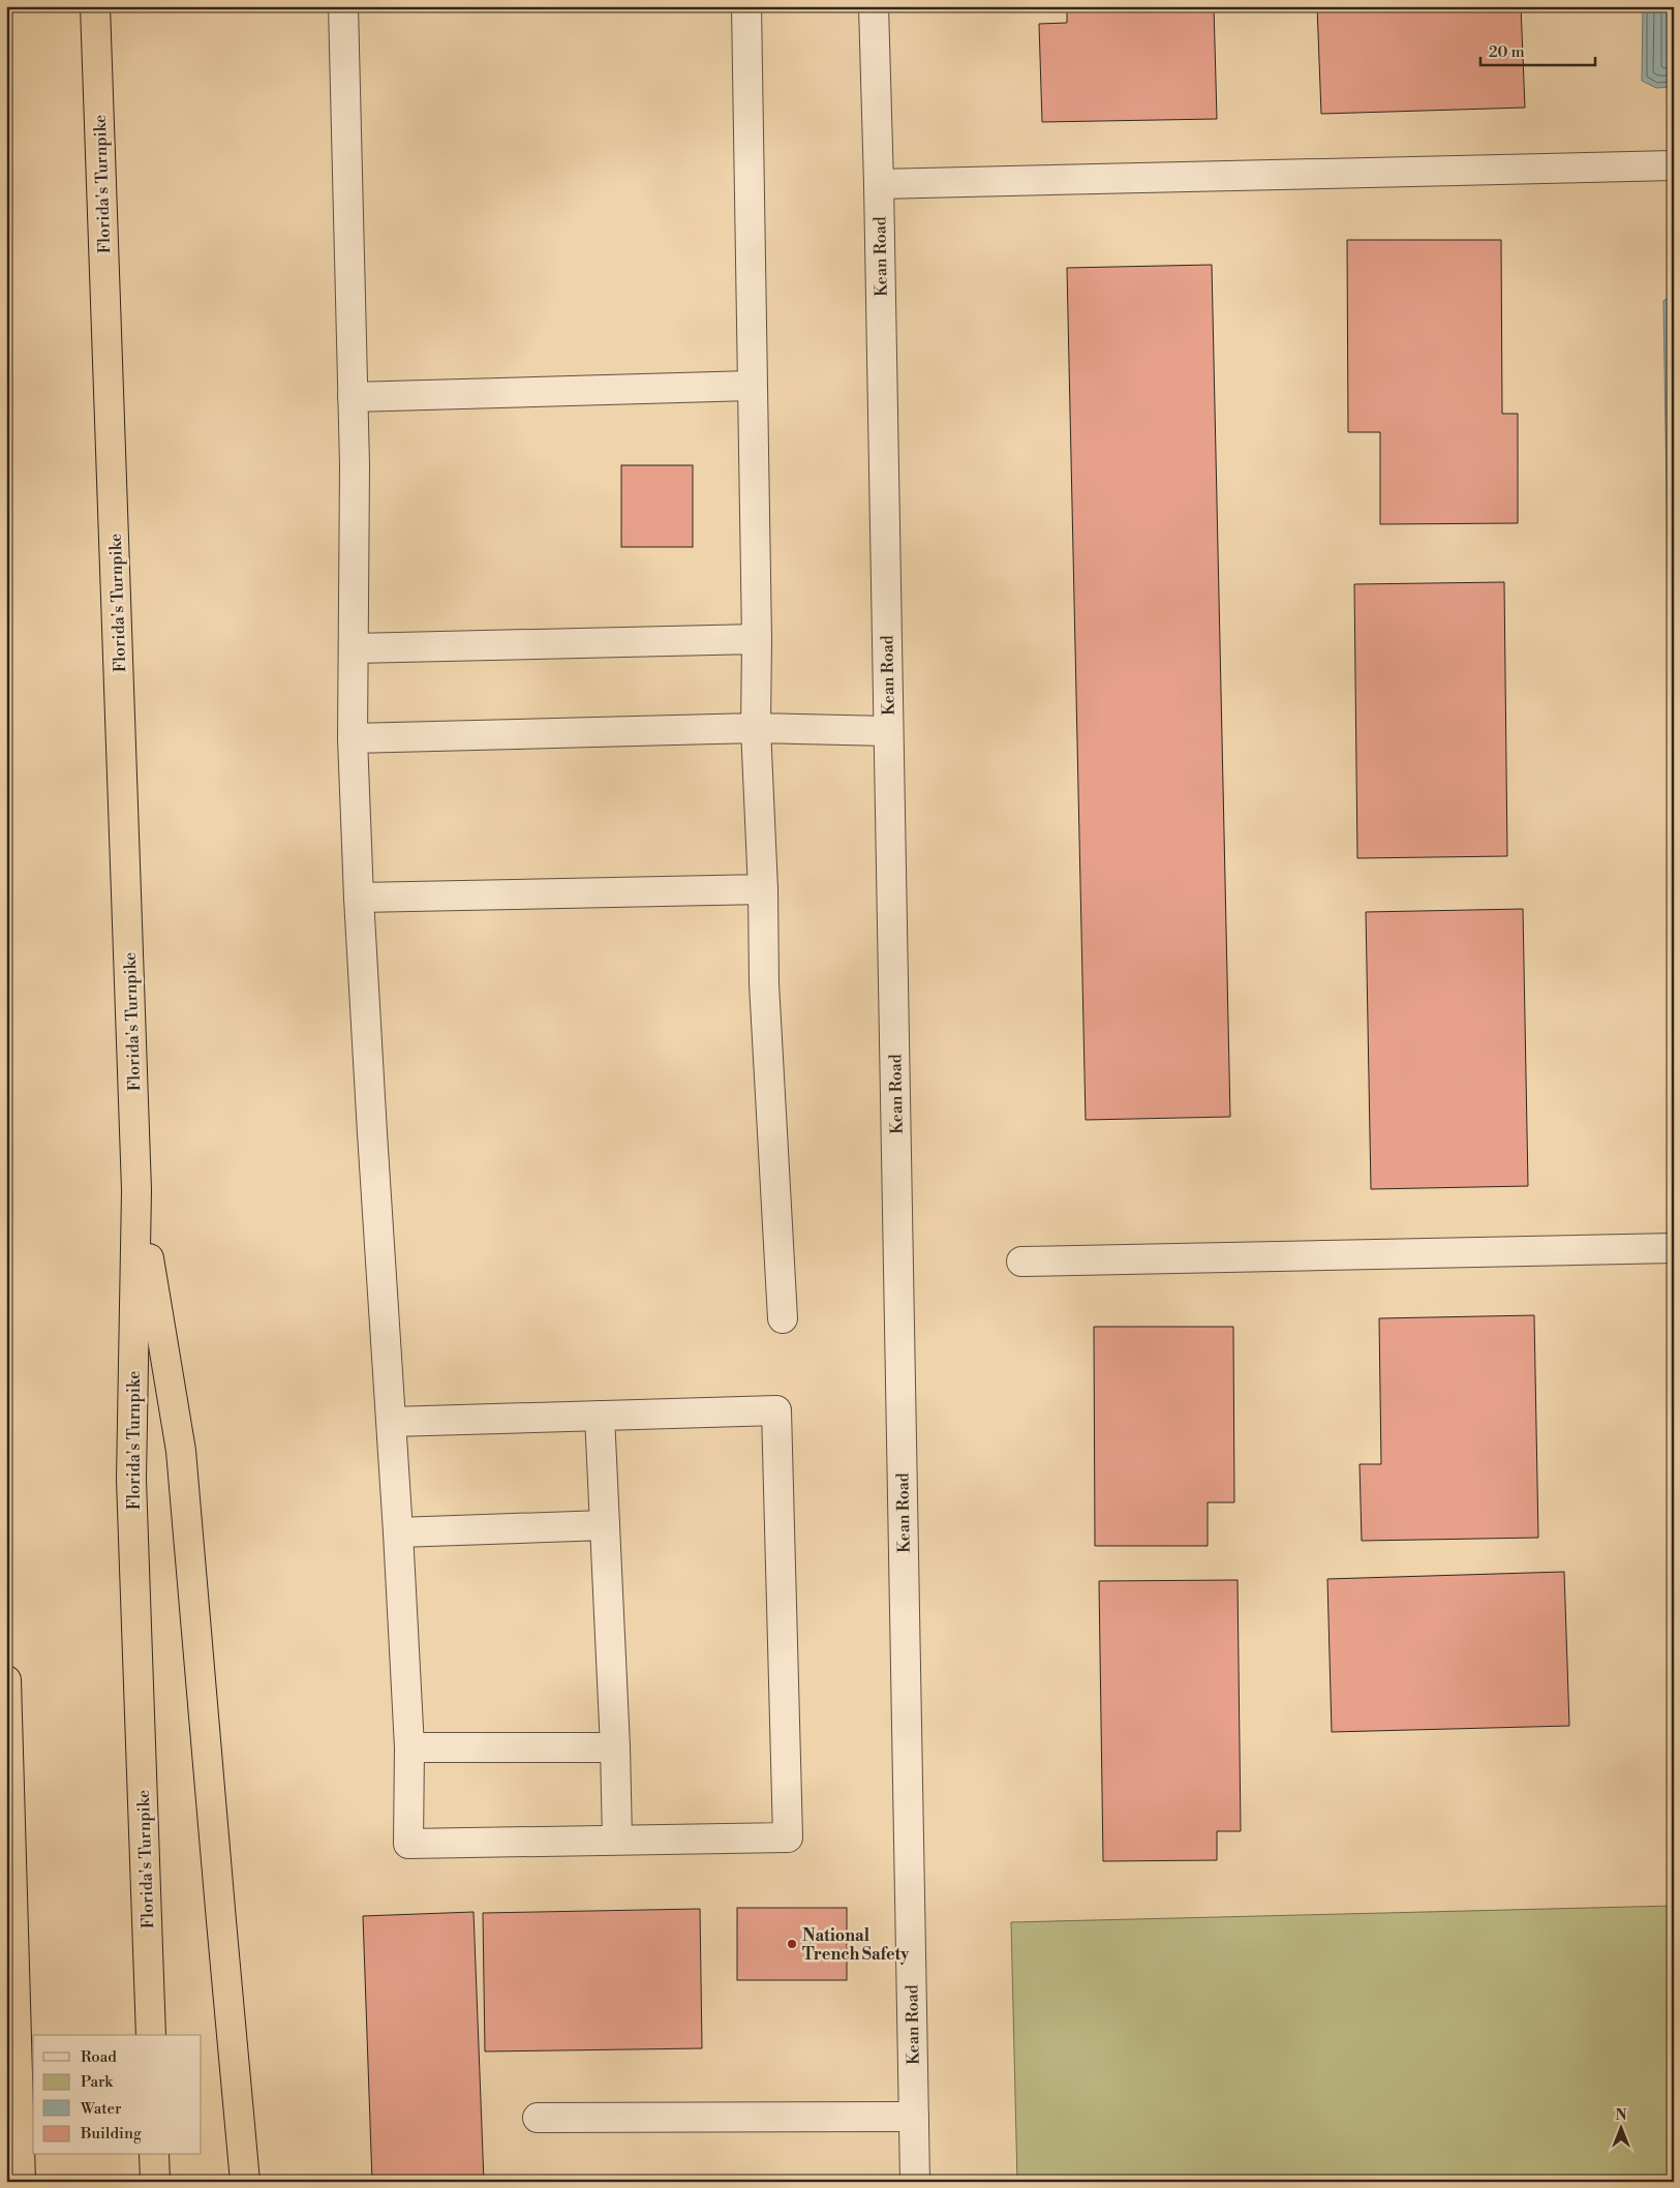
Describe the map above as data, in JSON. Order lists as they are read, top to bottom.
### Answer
{
  "streets": {
    "highway": ["Florida's Turnpike"],
    "street": ["Kean Road"]
  },
  "places": ["National Trench Safety"],
  "legend": [
    "Road",
    "Park",
    "Water",
    "Building"
  ],
  "scale_bar": "20 m",
  "north": "top"
}
